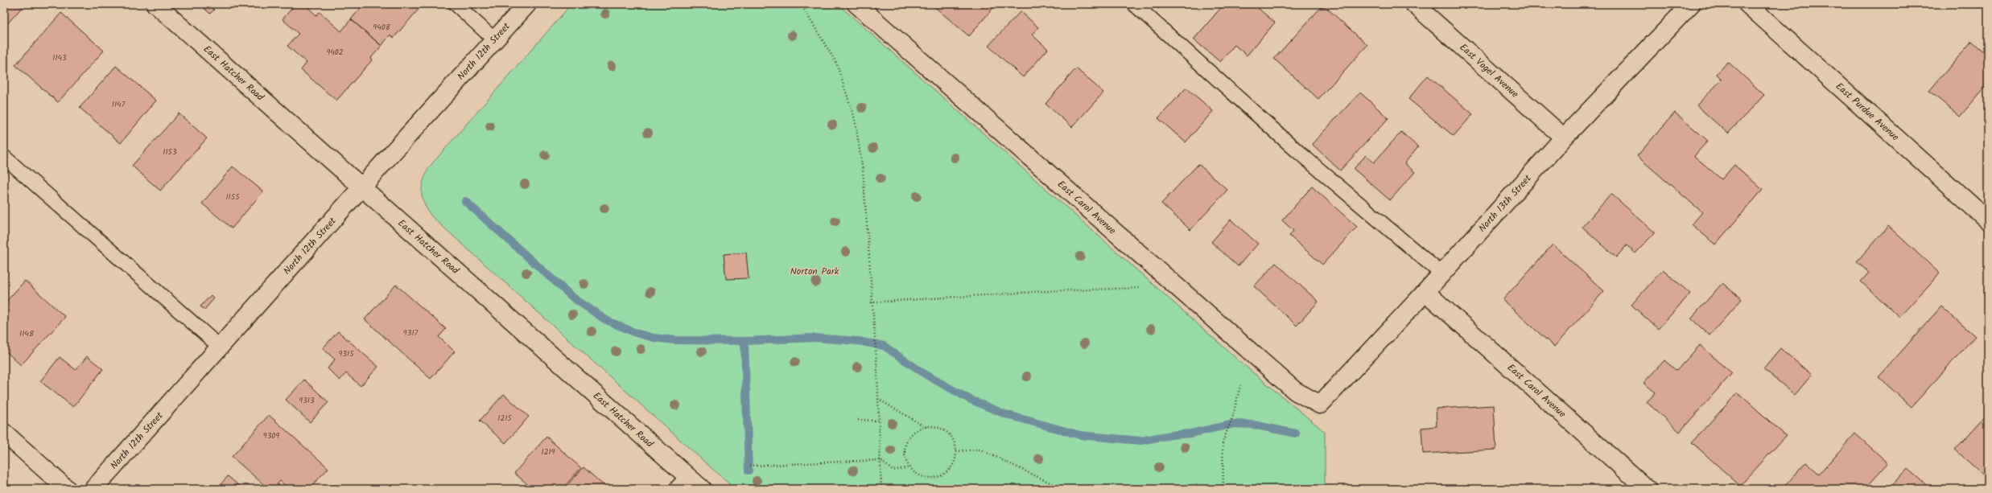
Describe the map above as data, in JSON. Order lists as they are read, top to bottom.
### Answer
{
  "streets": {
    "street": [
      "North 12th Street",
      "East Vogel Avenue",
      "East Hatcher Road",
      "East Purdue Avenue",
      "North 13th Street",
      "East Carol Avenue"
    ]
  },
  "crossings": [
    ["North 12th Street", "East Hatcher Road"],
    ["East Vogel Avenue", "North 13th Street"],
    ["North 13th Street", "East Carol Avenue"]
  ],
  "parks": ["Norton Park"],
  "house_numbers": [
    "9408",
    "9402",
    "1143",
    "1147",
    "1153",
    "1155",
    "9317",
    "1148",
    "9315",
    "9313",
    "1215",
    "9309",
    "1219"
  ]
}
